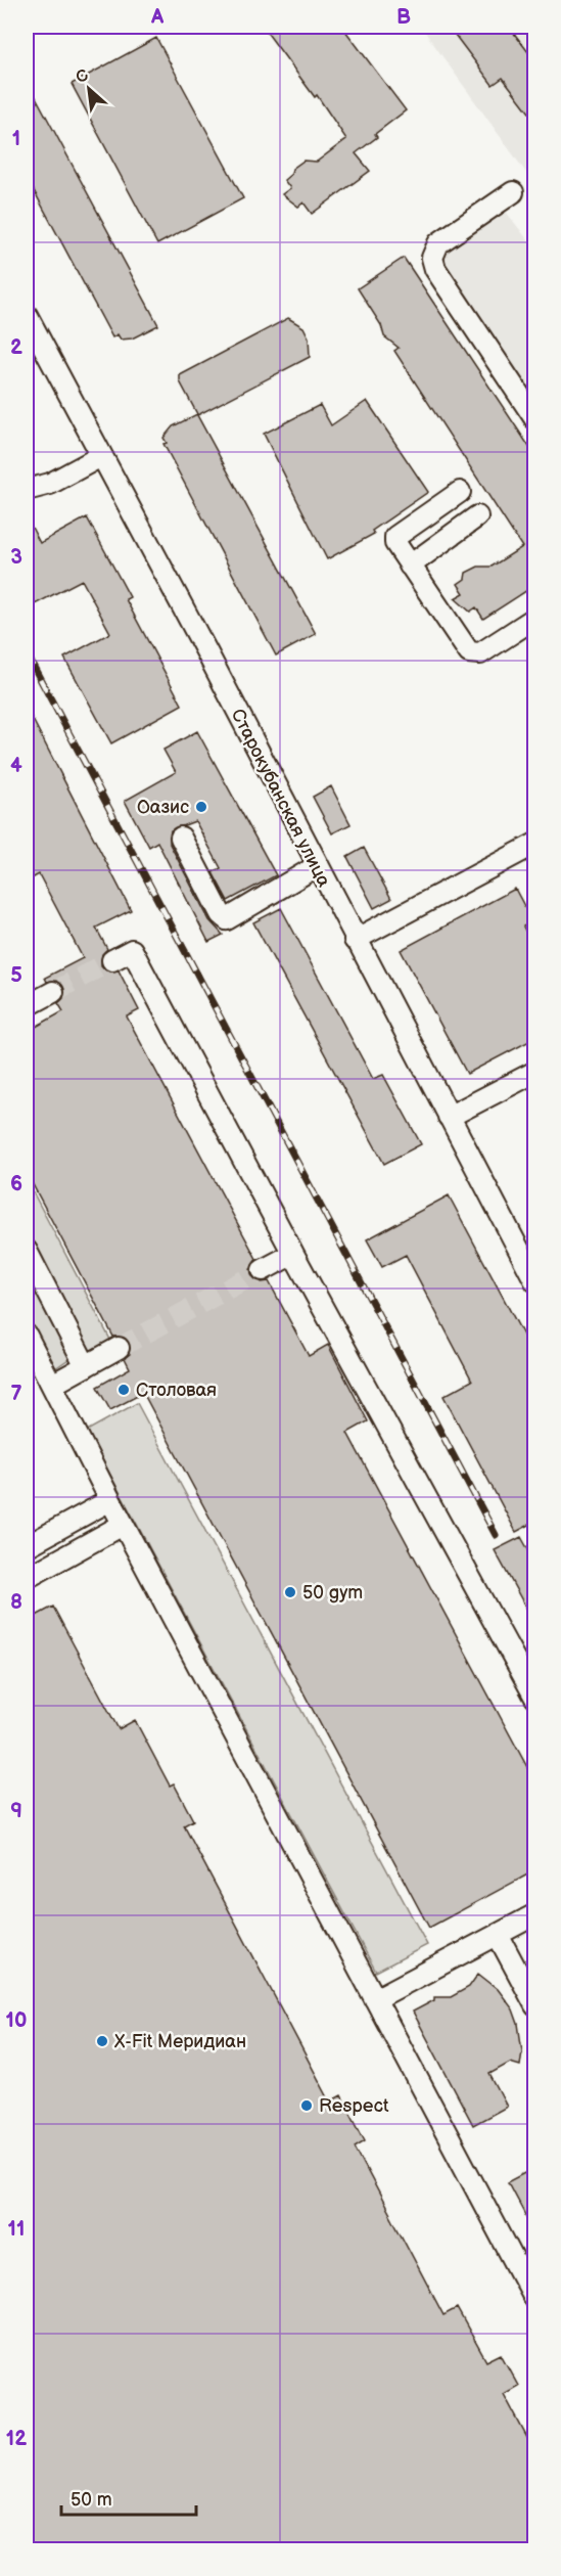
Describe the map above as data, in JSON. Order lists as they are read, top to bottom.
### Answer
{
  "streets": {
    "street": ["Старокубанская улица"]
  },
  "places": [
    "Оазис",
    "Столовая",
    "50 gym",
    "X-Fit Меридиан",
    "Respect"
  ],
  "scale_bar": "50 m",
  "north": "top left",
  "grid": {
    "columns": ["A", "B"],
    "rows": [
      "1",
      "2",
      "3",
      "4",
      "5",
      "6",
      "7",
      "8",
      "9",
      "10",
      "11",
      "12"
    ]
  }
}
